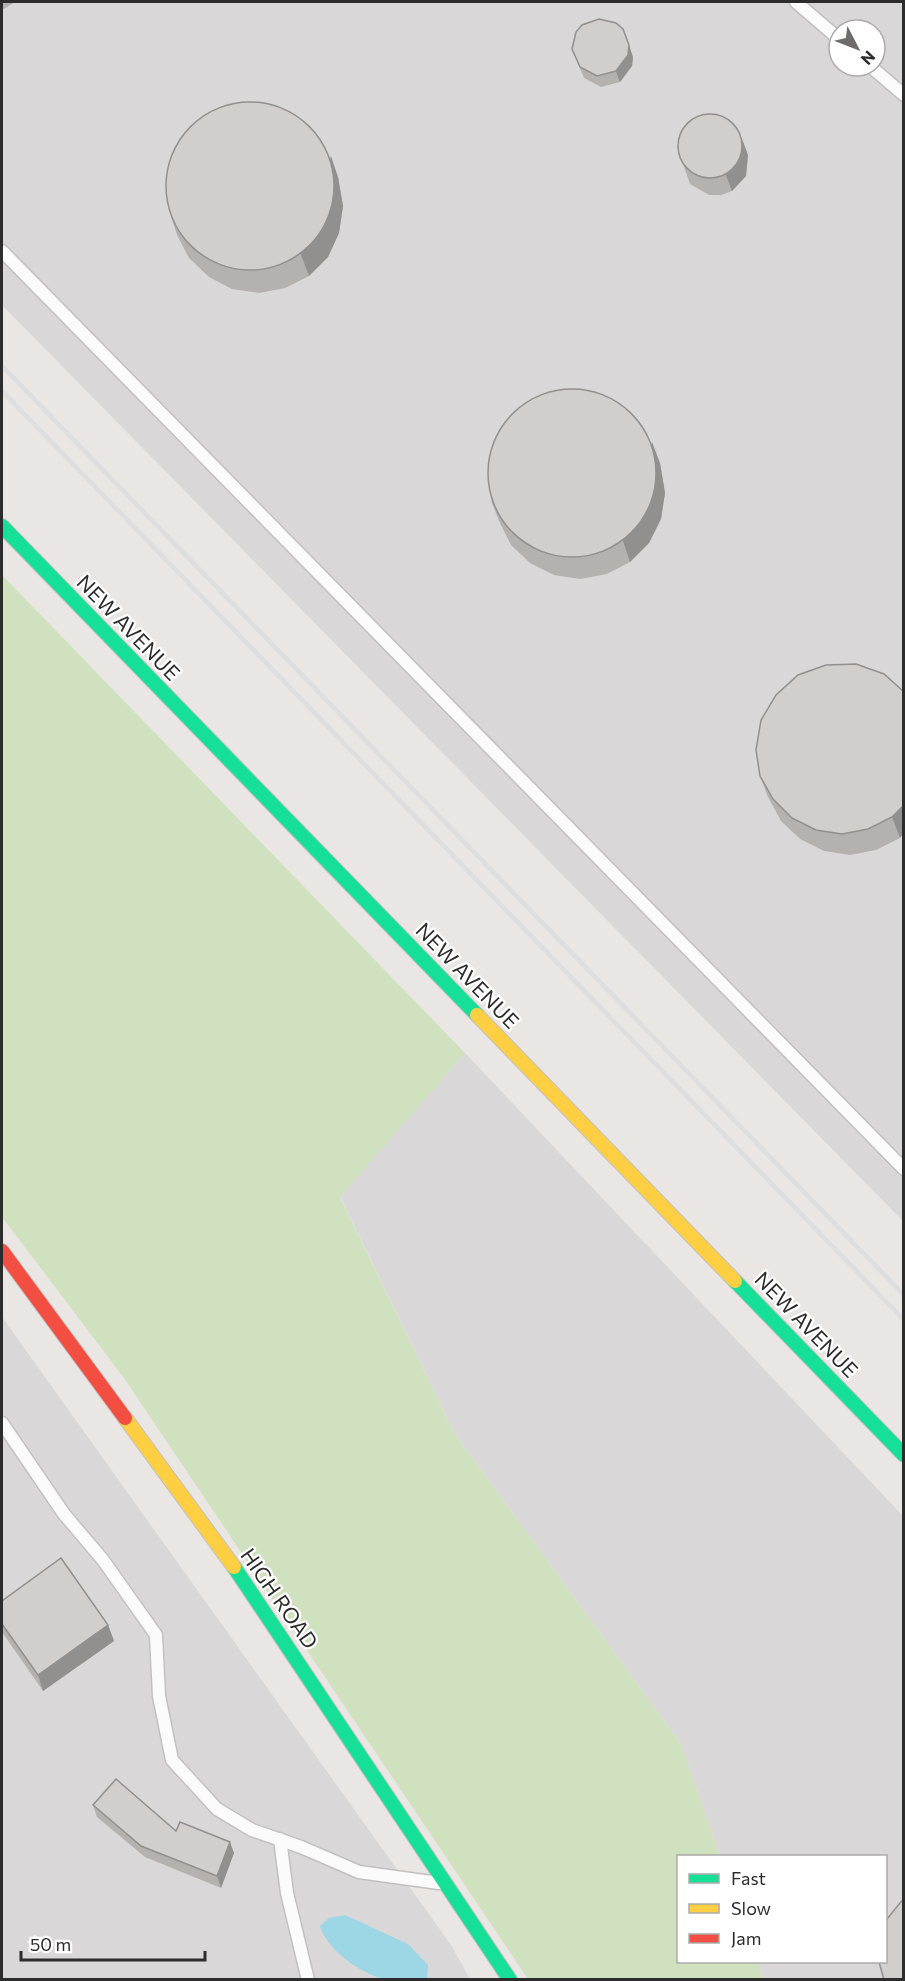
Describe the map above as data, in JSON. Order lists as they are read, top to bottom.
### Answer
{
  "streets": {
    "main road": ["NEW AVENUE", "HIGH ROAD"]
  },
  "legend": ["Fast", "Slow", "Jam"],
  "scale_bar": "50 m",
  "north": "bottom right"
}
